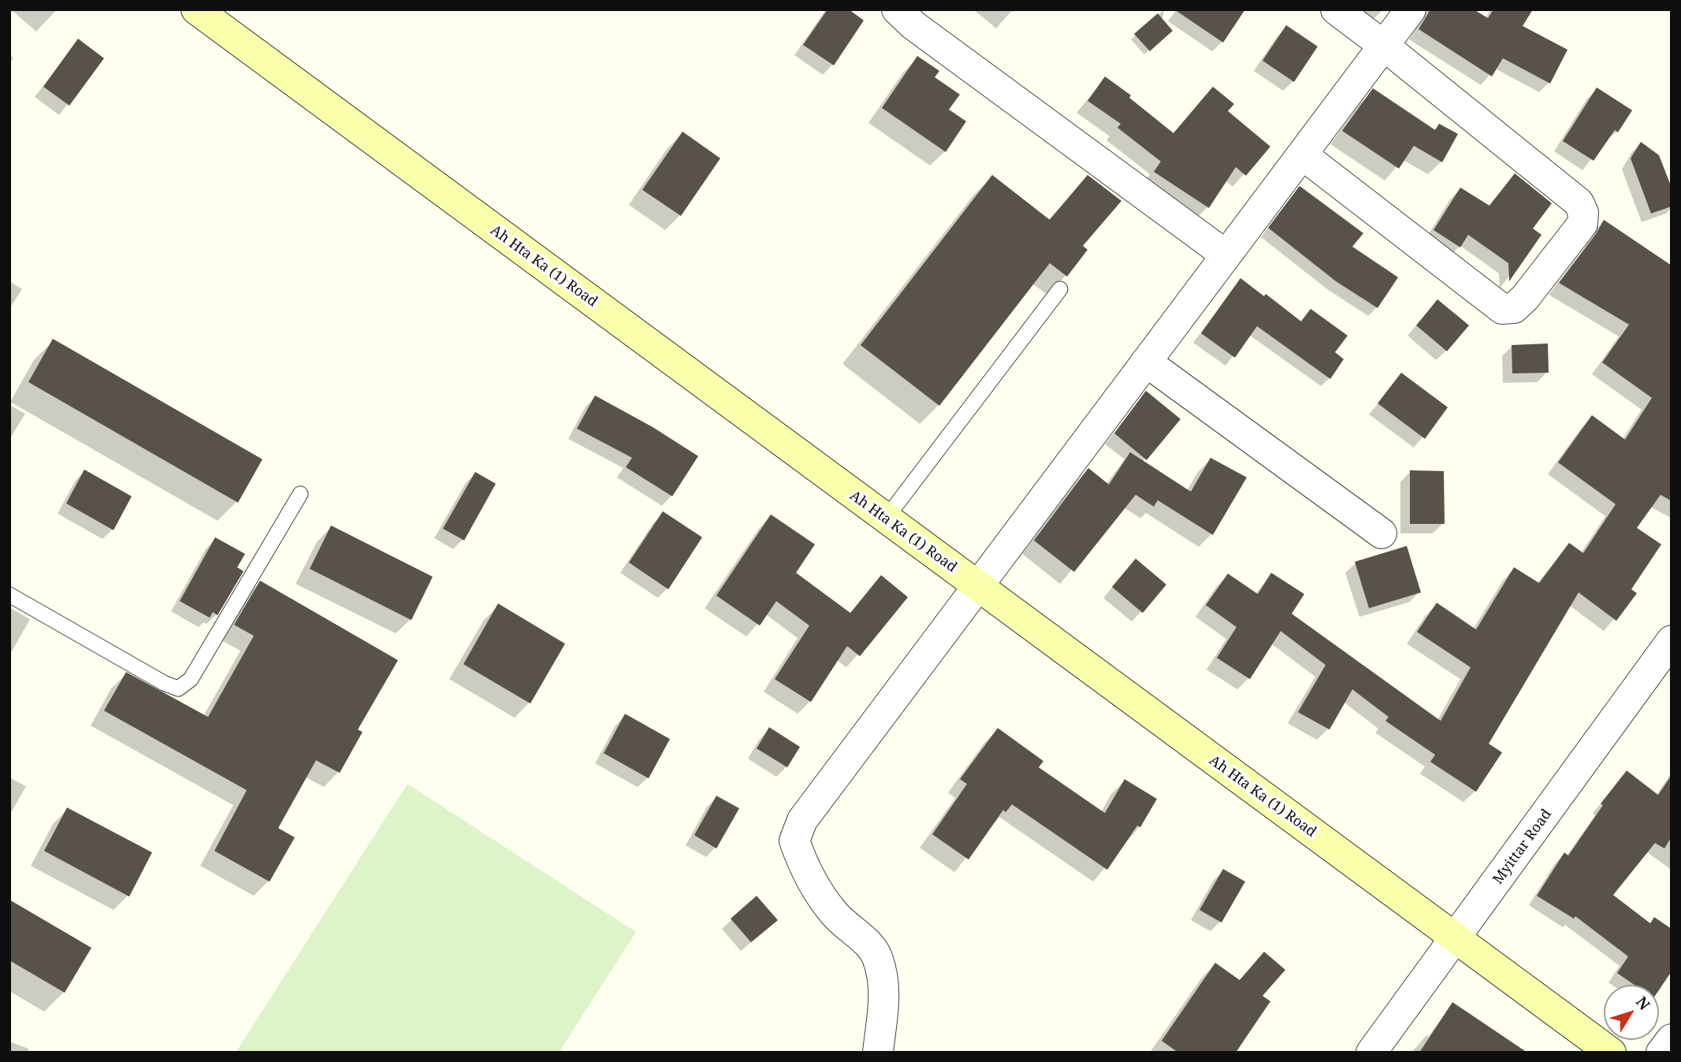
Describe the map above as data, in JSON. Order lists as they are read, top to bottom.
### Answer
{
  "streets": {
    "street": ["Ah Hta Ka (1) Road", "Myittar Road"]
  },
  "crossings": [
    ["Ah Hta Ka (1) Road", "Myittar Road"]
  ],
  "north": "top right"
}
